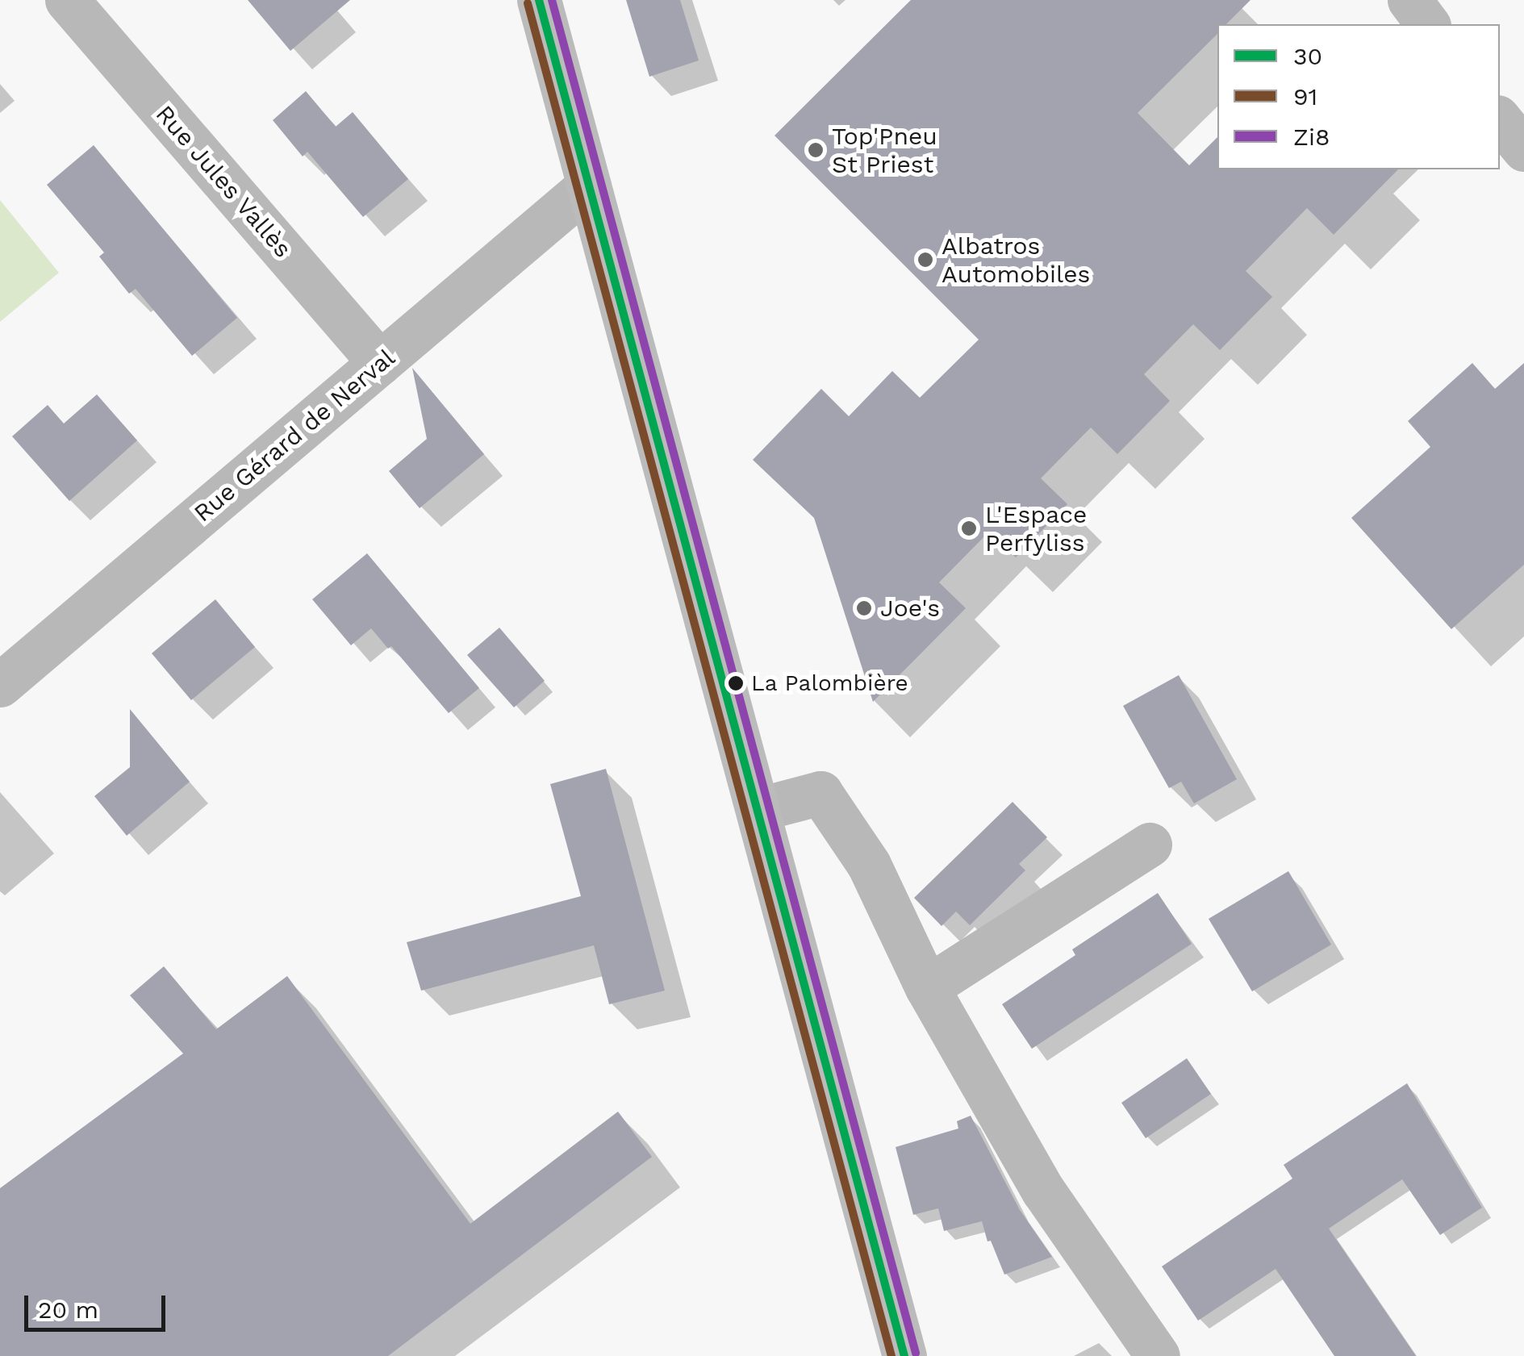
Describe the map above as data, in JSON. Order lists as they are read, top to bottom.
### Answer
{
  "streets": {
    "street": ["Rue Jules Vallès", "Rue Gérard de Nerval"]
  },
  "crossings": [
    ["Rue Jules Vallès", "Rue Gérard de Nerval"]
  ],
  "places": [
    "Top'Pneu St Priest",
    "Albatros Automobiles",
    "L'Espace Perfyliss",
    "Joe's",
    "La Palombière"
  ],
  "lines": ["transit line 30", "transit line Zi8", "transit line 91"],
  "legend": ["30", "91", "Zi8"],
  "scale_bar": "20 m"
}
